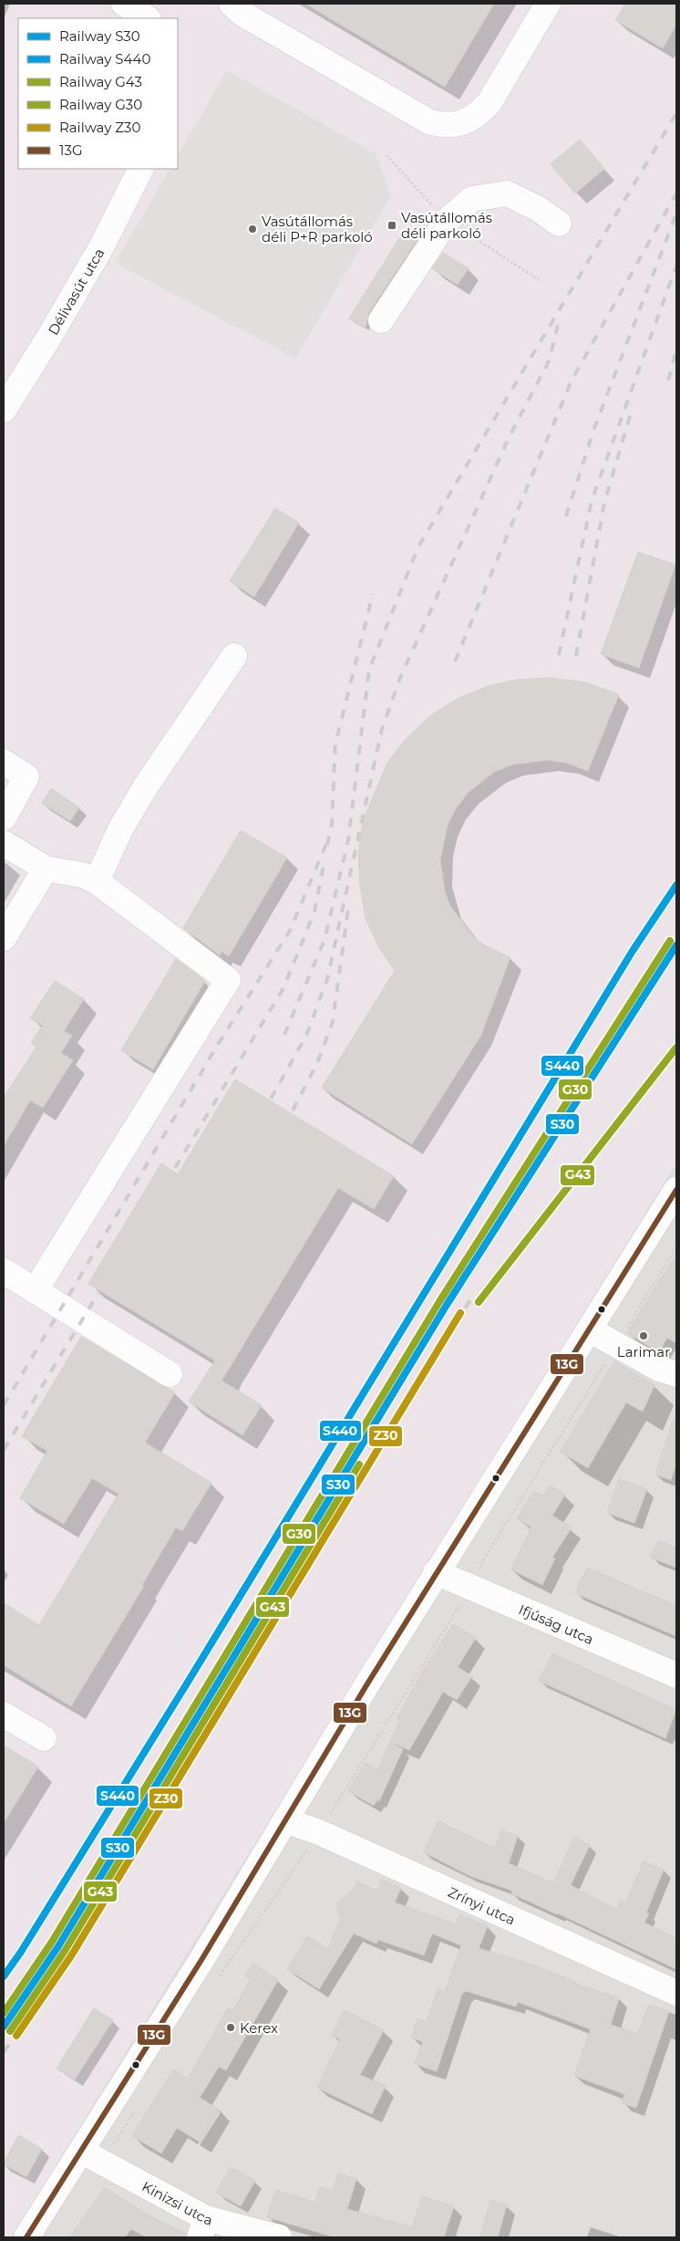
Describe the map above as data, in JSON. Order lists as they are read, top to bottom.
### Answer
{
  "streets": {
    "street": [
      "Délivasút utca",
      "Ifjúság utca",
      "Zrínyi utca",
      "Kinizsi utca"
    ]
  },
  "places": {
    "transit": ["Vasútállomás déli parkoló"],
    "other": ["Vasútállomás déli P+R parkoló", "Larimar", "Kerex"]
  },
  "lines": [
    "rail line S440",
    "rail line G30",
    "rail line S30",
    "rail line G43",
    "transit line 13G",
    "rail line Z30"
  ],
  "legend": [
    "Railway S30",
    "Railway S440",
    "Railway G43",
    "Railway G30",
    "Railway Z30",
    "13G"
  ]
}
